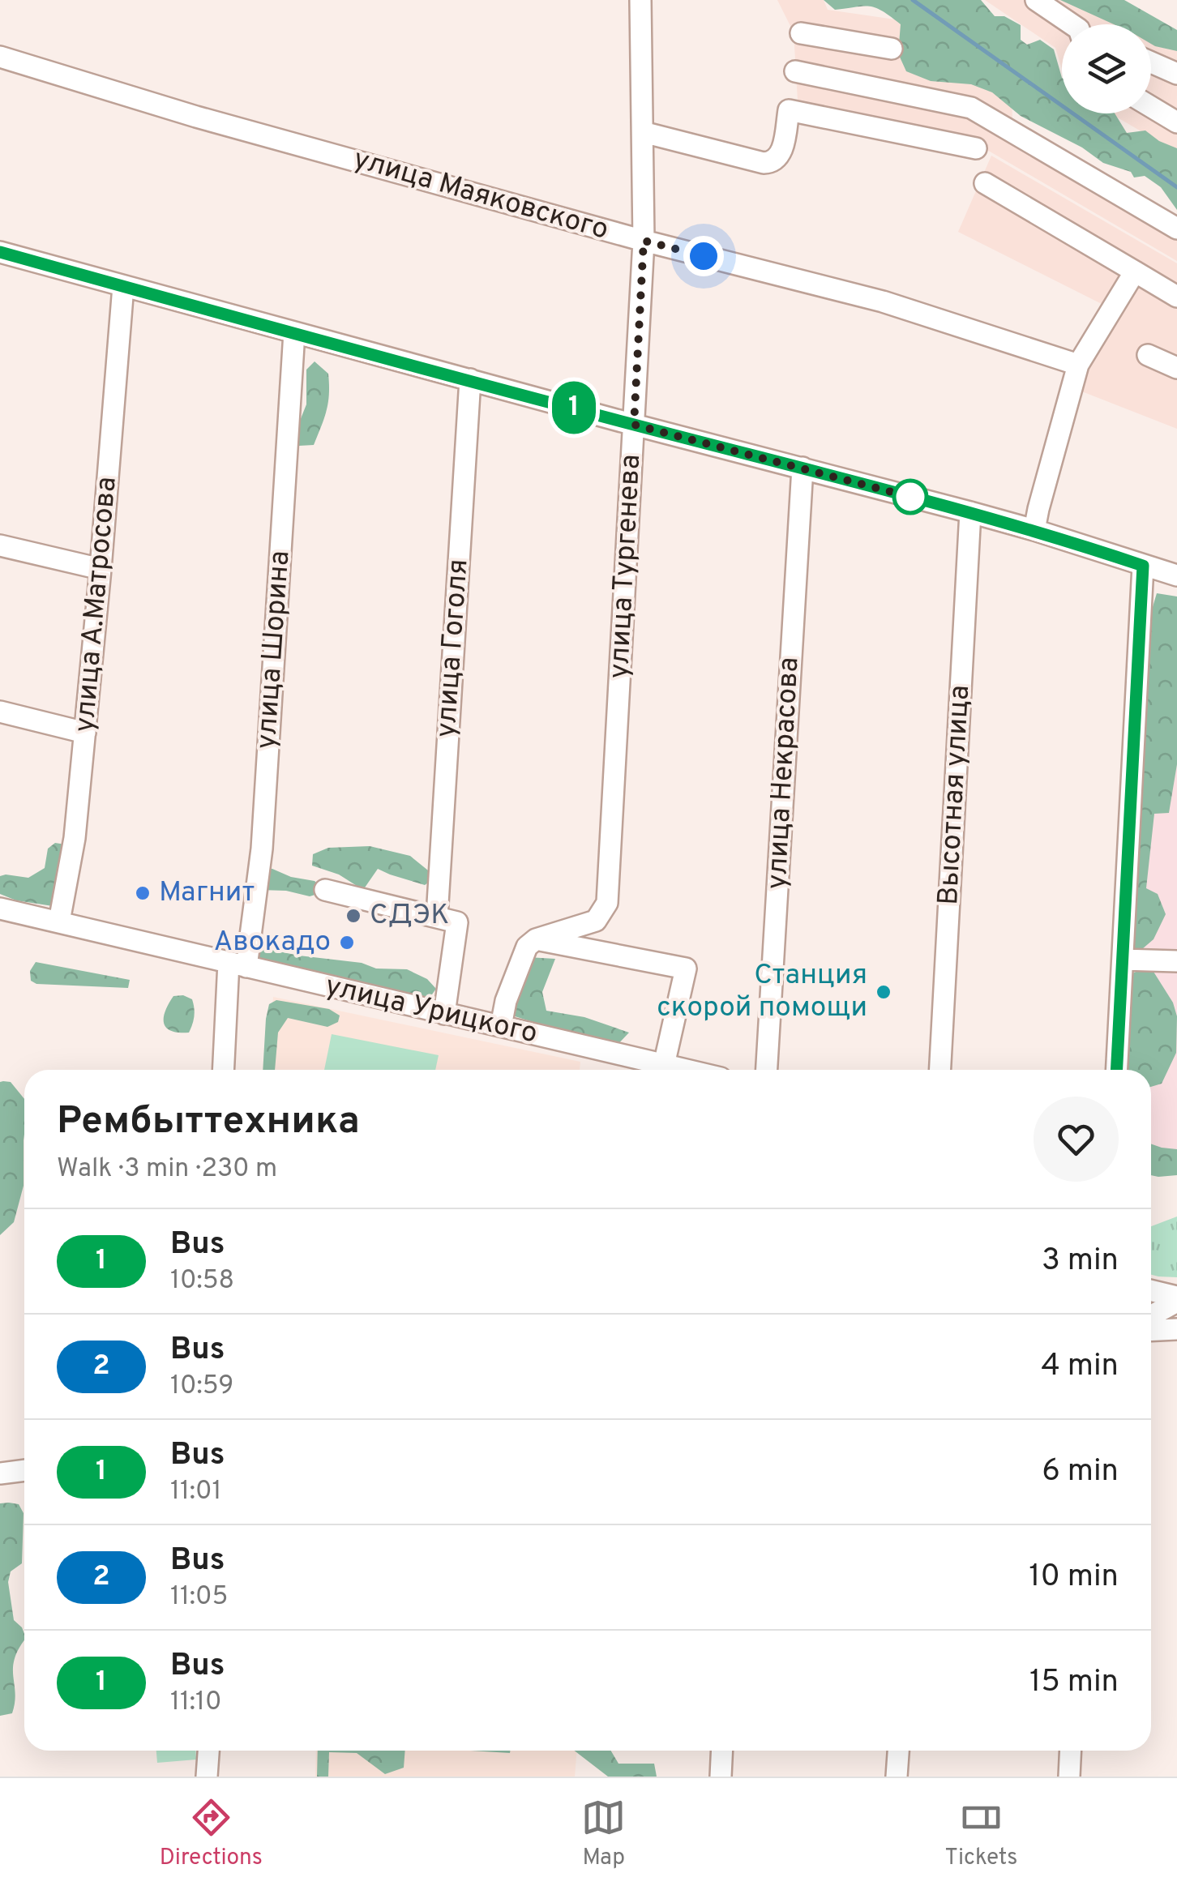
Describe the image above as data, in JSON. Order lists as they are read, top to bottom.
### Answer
{
  "streets": {
    "street": [
      "улица Маяковского",
      "улица Тургенева",
      "улица А.Матросова",
      "улица Гоголя",
      "улица Шорина",
      "улица Некрасова",
      "Высотная улица",
      "улица Урицкого"
    ]
  },
  "crossings": [
    ["улица Маяковского", "улица Тургенева"],
    ["улица А.Матросова", "улица Урицкого"],
    ["улица Шорина", "улица Урицкого"]
  ],
  "places": [
    "Магнит",
    "СДЭК",
    "Авокадо",
    "Станция скорой помощи"
  ],
  "lines": ["bus line 1"],
  "page": {
    "on_map": "1",
    "heading": ["Рембыттехника", "Walk · 3 min · 230 m"],
    "list": [
      {
        "mark": "1",
        "name": "Bus",
        "note": "10:58",
        "value": "3 min"
      },
      {
        "mark": "2",
        "name": "Bus",
        "note": "10:59",
        "value": "4 min"
      },
      {
        "mark": "1",
        "name": "Bus",
        "note": "11:01",
        "value": "6 min"
      },
      {
        "mark": "2",
        "name": "Bus",
        "note": "11:05",
        "value": "10 min"
      },
      {
        "mark": "1",
        "name": "Bus",
        "note": "11:10",
        "value": "15 min"
      }
    ],
    "tabs": ["Directions", "Map", "Tickets"]
  }
}
